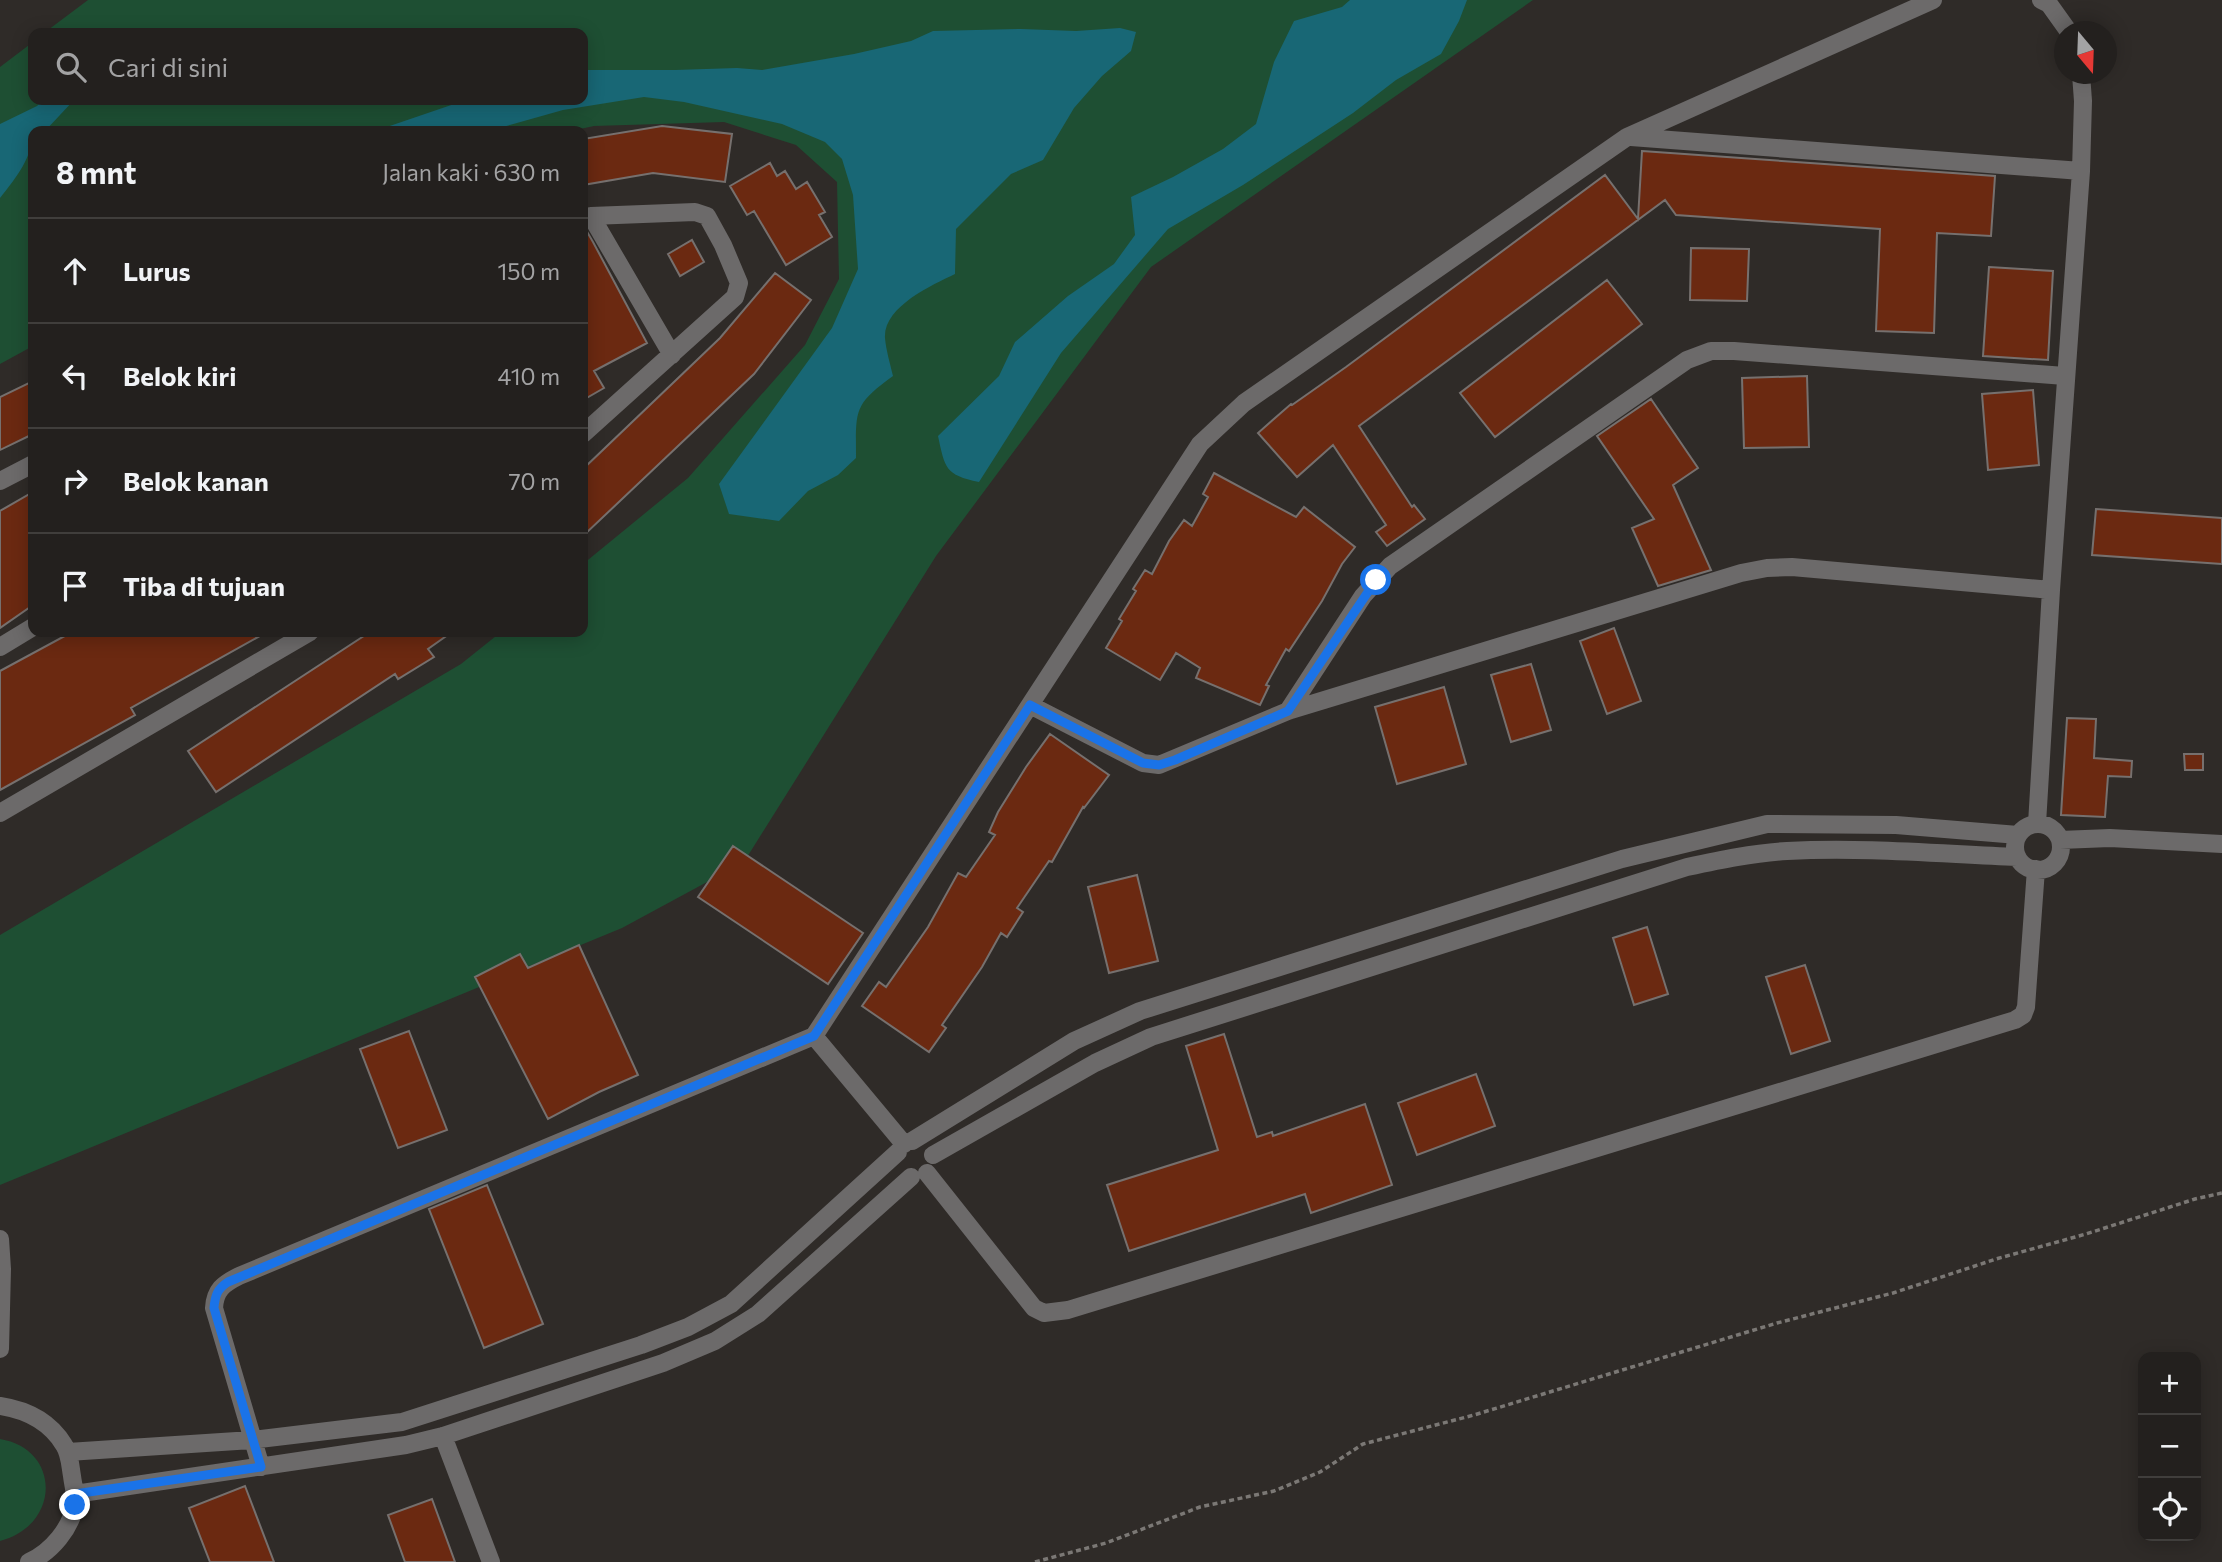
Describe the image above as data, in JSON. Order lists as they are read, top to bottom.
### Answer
{
  "north": "bottom",
  "page": {
    "search": "Cari di sini",
    "heading": ["8 mnt", "Jalan kaki · 630 m"],
    "list": [
      ["Lurus", "150 m"],
      ["Belok kiri", "410 m"],
      ["Belok kanan", "70 m"],
      "Tiba di tujuan"
    ],
    "map_buttons": ["+", "−"]
  }
}
